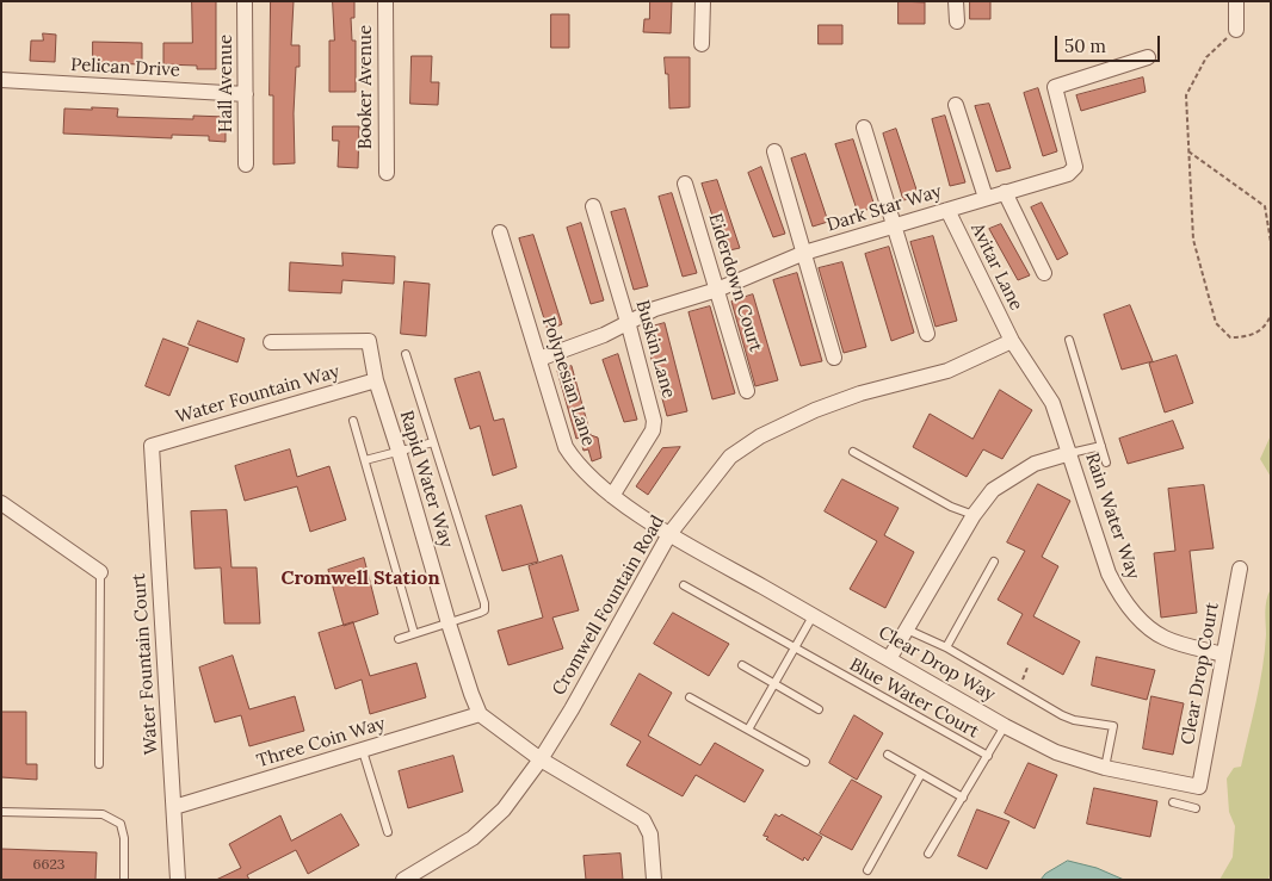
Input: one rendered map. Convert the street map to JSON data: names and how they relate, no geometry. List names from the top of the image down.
{
  "streets": {
    "street": [
      "Pelican Drive",
      "Hall Avenue",
      "Booker Avenue",
      "Dark Star Way",
      "Avitar Lane",
      "Eiderdown Court",
      "Buskin Lane",
      "Polynesian Lane",
      "Water Fountain Way",
      "Rapid Water Way",
      "Rain Water Way",
      "Cromwell Fountain Road",
      "Water Fountain Court",
      "Clear Drop Way",
      "Clear Drop Court",
      "Three Coin Way"
    ],
    "lane": ["Blue Water Court"]
  },
  "crossings": [
    ["Pelican Drive", "Hall Avenue"],
    ["Dark Star Way", "Avitar Lane"],
    ["Dark Star Way", "Eiderdown Court"],
    ["Dark Star Way", "Buskin Lane"],
    ["Dark Star Way", "Polynesian Lane"],
    ["Avitar Lane", "Rain Water Way"],
    ["Avitar Lane", "Cromwell Fountain Road"],
    ["Buskin Lane", "Polynesian Lane"],
    ["Polynesian Lane", "Cromwell Fountain Road"],
    ["Polynesian Lane", "Clear Drop Way"],
    ["Water Fountain Way", "Rapid Water Way"],
    ["Water Fountain Way", "Water Fountain Court"],
    ["Rapid Water Way", "Three Coin Way"],
    ["Rain Water Way", "Cromwell Fountain Road"],
    ["Rain Water Way", "Clear Drop Court"],
    ["Cromwell Fountain Road", "Clear Drop Way"],
    ["Water Fountain Court", "Three Coin Way"],
    ["Clear Drop Way", "Clear Drop Court"],
    ["Clear Drop Way", "Blue Water Court"]
  ],
  "districts": ["Cromwell Station"],
  "house_numbers": ["6623"],
  "scale_bar": "50 m"
}
